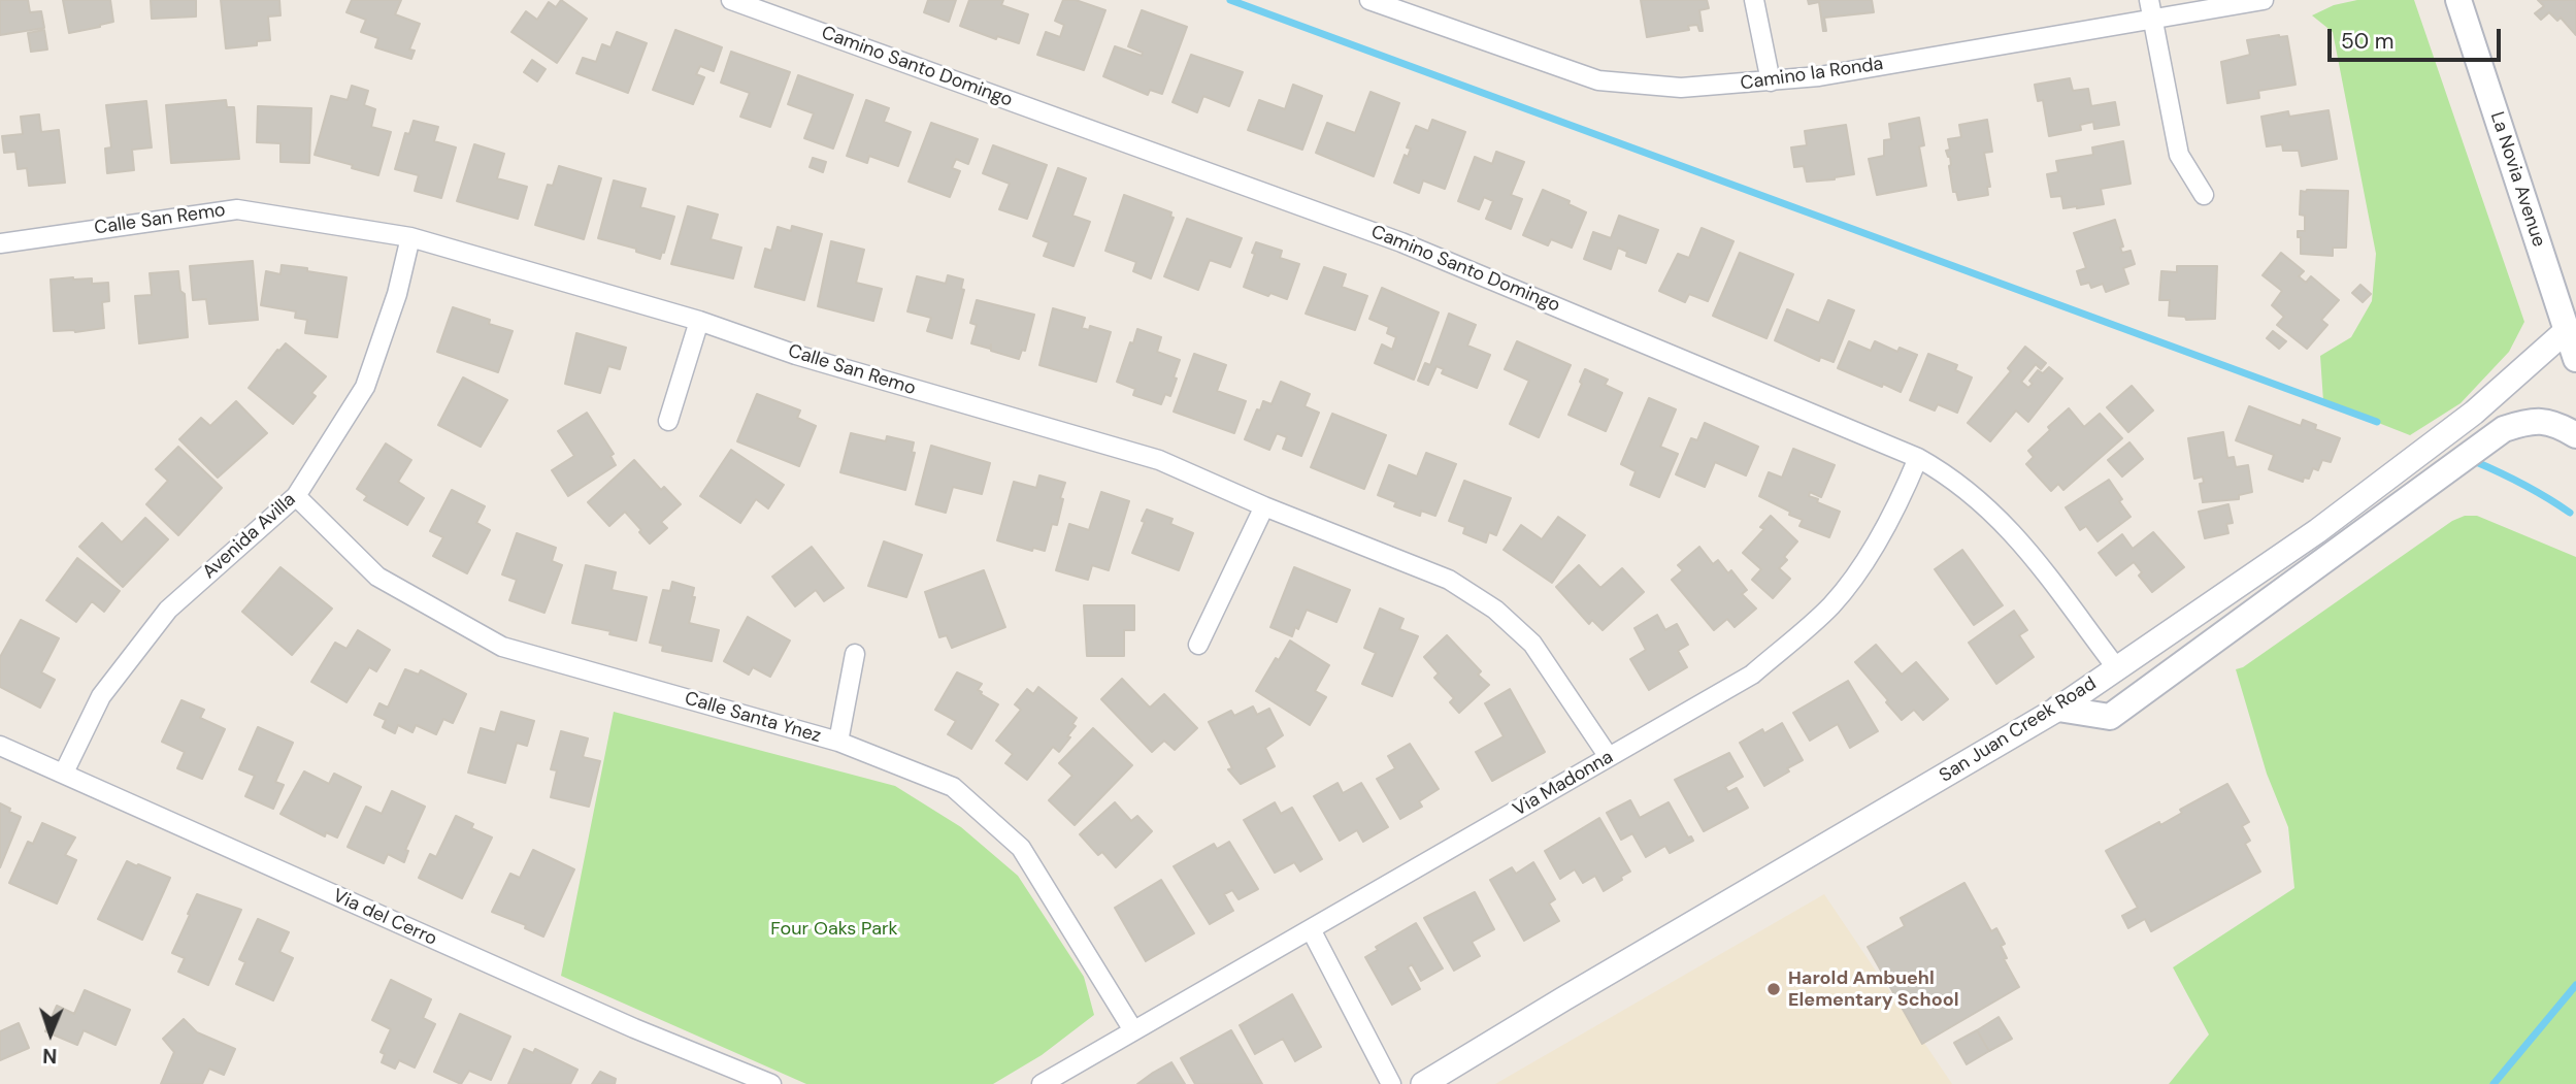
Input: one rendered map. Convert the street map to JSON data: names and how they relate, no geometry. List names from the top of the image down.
{
  "streets": {
    "main road": ["La Novia Avenue"],
    "street": [
      "Camino Santo Domingo",
      "Camino la Ronda",
      "Calle San Remo",
      "Avenida Avilla",
      "Calle Santa Ynez",
      "San Juan Creek Road",
      "Via Madonna",
      "Via del Cerro"
    ]
  },
  "crossings": [
    ["Camino Santo Domingo", "San Juan Creek Road"],
    ["Camino Santo Domingo", "Via Madonna"],
    ["La Novia Avenue", "San Juan Creek Road"],
    ["Calle San Remo", "Avenida Avilla"],
    ["Calle San Remo", "Via Madonna"],
    ["Avenida Avilla", "Calle Santa Ynez"],
    ["Avenida Avilla", "Via del Cerro"],
    ["Calle Santa Ynez", "Via Madonna"]
  ],
  "parks": ["Four Oaks Park"],
  "places": ["Harold Ambuehl Elementary School"],
  "scale_bar": "50 m",
  "north": "bottom"
}
